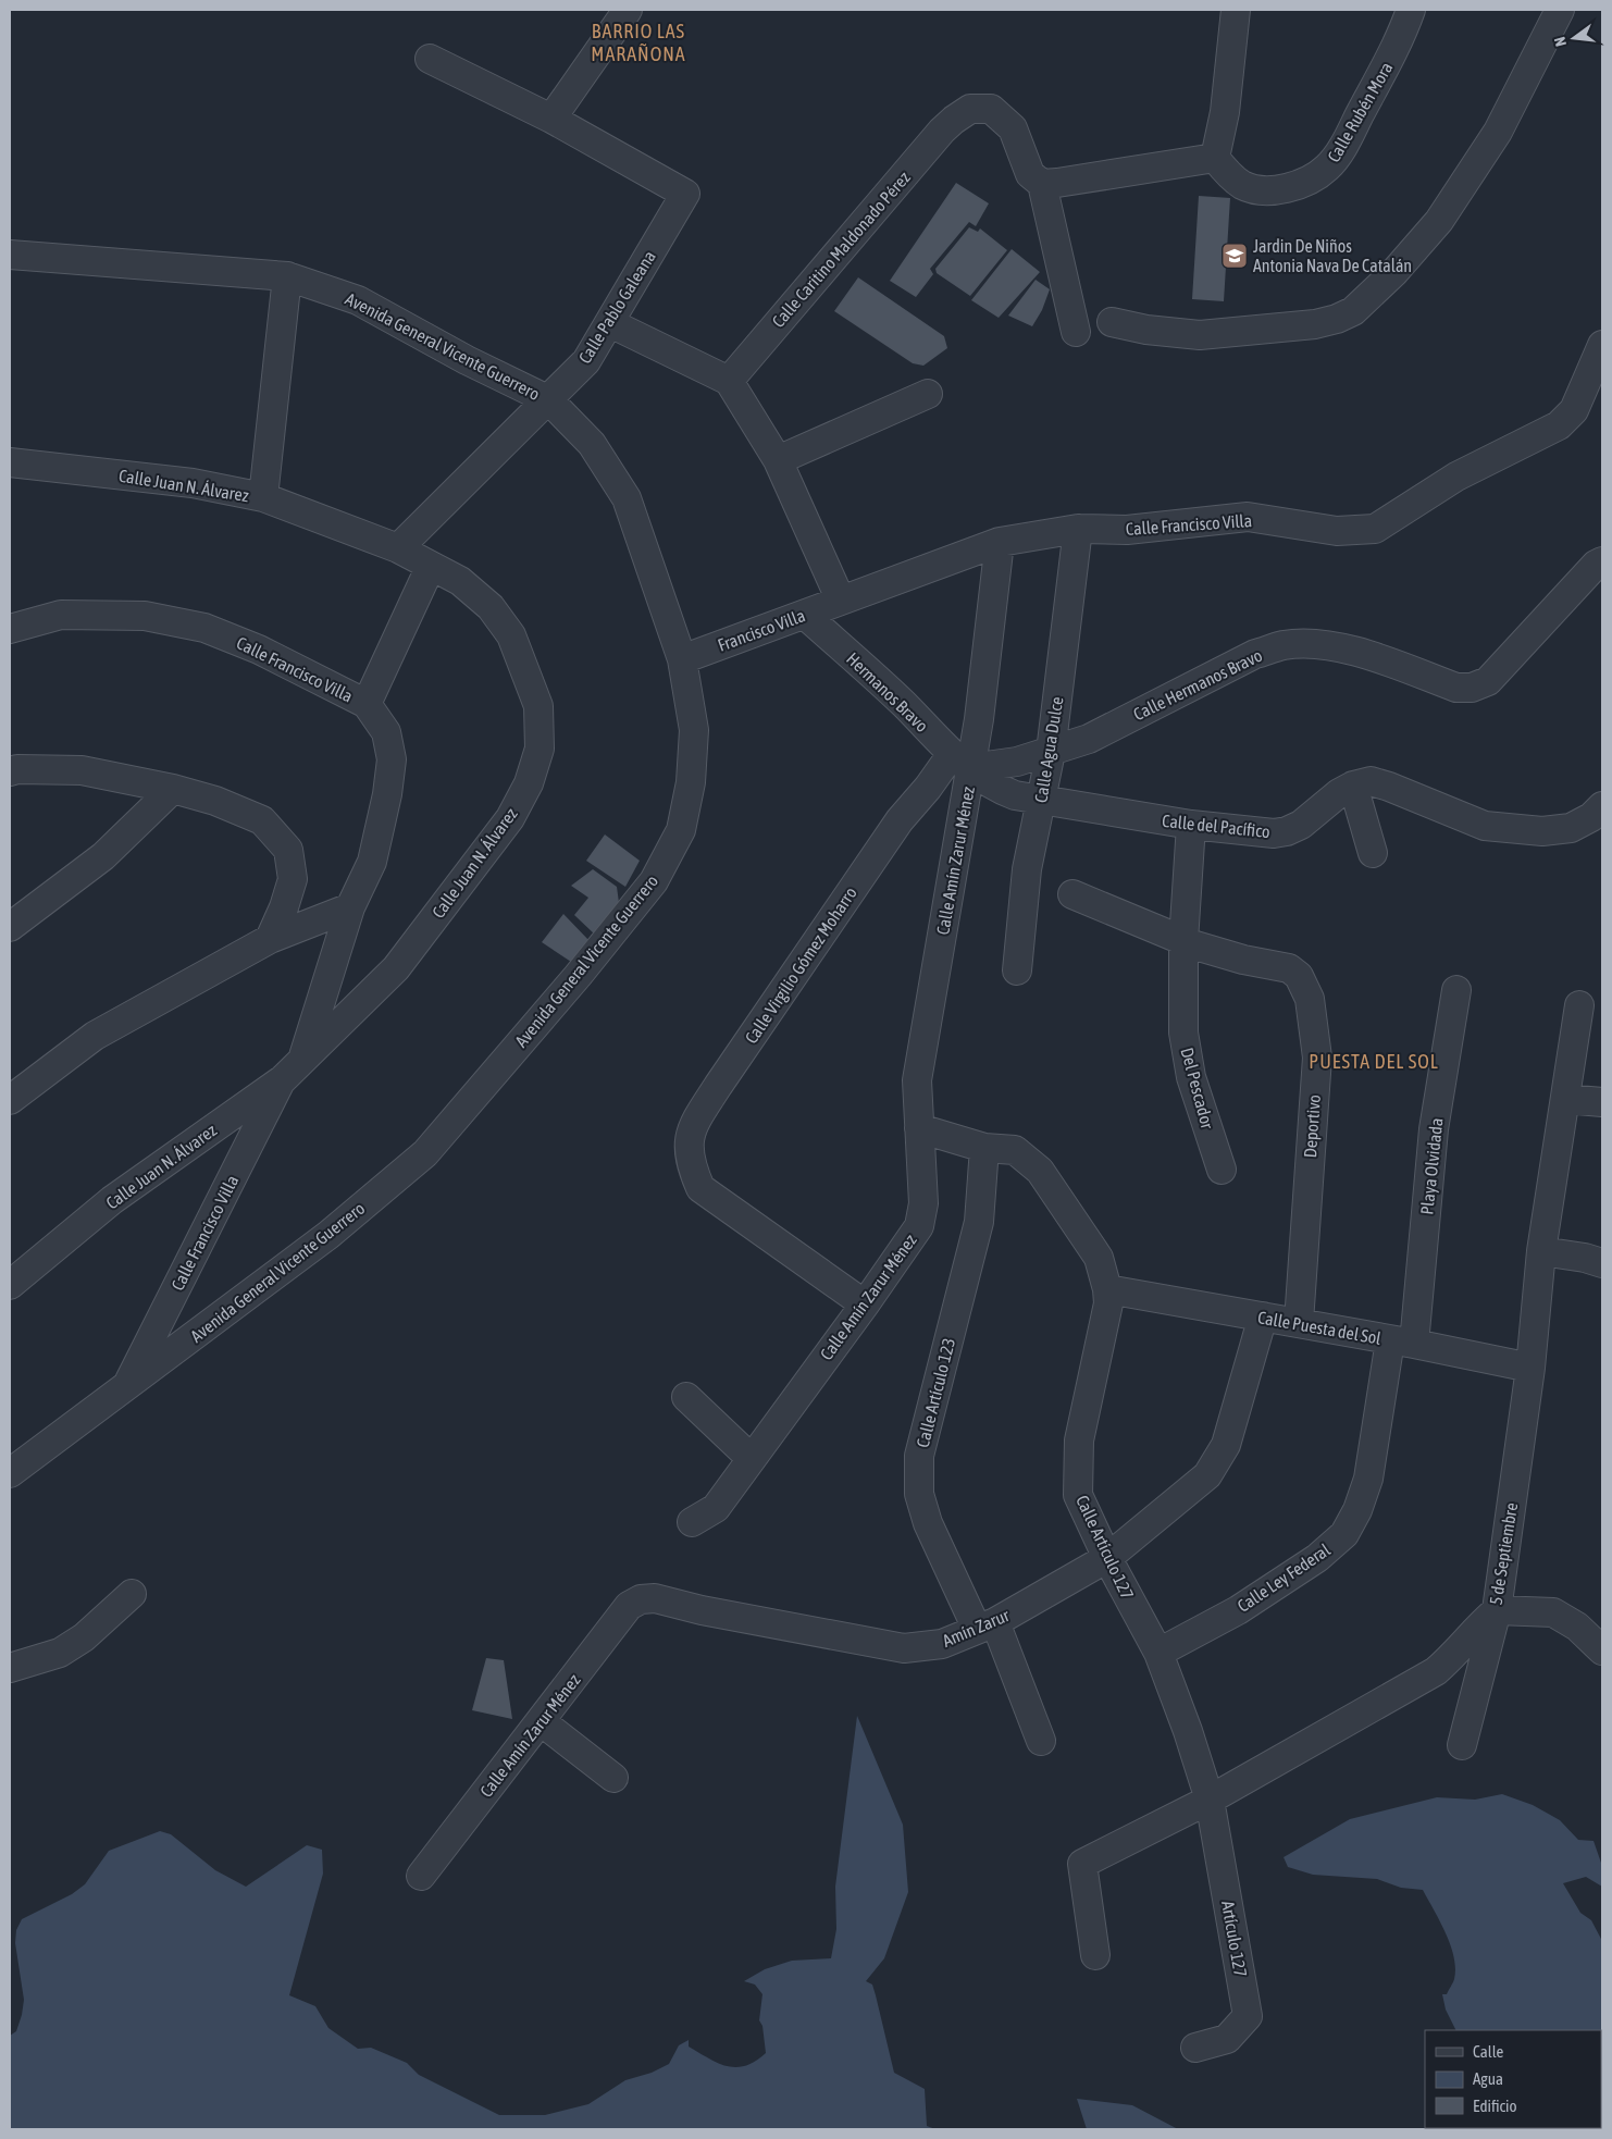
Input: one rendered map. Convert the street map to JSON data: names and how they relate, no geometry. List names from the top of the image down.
{
  "streets": {
    "street": [
      "Calle Rubén Mora",
      "Calle Caritino Maldonado Pérez",
      "Calle Pablo Galeana",
      "Avenida General Vicente Guerrero",
      "Calle Juan N. Álvarez",
      "Calle Francisco Villa",
      "Francisco Villa",
      "Calle Hermanos Bravo",
      "Hermanos Bravo",
      "Calle Agua Dulce",
      "Calle del Pacífico",
      "Calle Amín Zarur Ménez",
      "Calle Virgilio Gómez Moharro",
      "Del Pescador",
      "Deportivo",
      "Playa Olvidada",
      "Calle Puesta del Sol",
      "Calle Artículo 123",
      "Calle Artículo 127",
      "5 de Septiembre",
      "Calle Ley Federal",
      "Amín Zarur",
      "Artículo 127"
    ]
  },
  "crossings": [
    ["Calle Pablo Galeana", "Avenida General Vicente Guerrero"],
    ["Calle Pablo Galeana", "Calle Juan N. Álvarez"],
    ["Avenida General Vicente Guerrero", "Calle Francisco Villa"],
    ["Avenida General Vicente Guerrero", "Francisco Villa"],
    ["Calle Juan N. Álvarez", "Calle Francisco Villa"],
    ["Calle Francisco Villa", "Francisco Villa"],
    ["Calle Francisco Villa", "Calle Agua Dulce"],
    ["Calle Francisco Villa", "Calle Amín Zarur Ménez"],
    ["Francisco Villa", "Hermanos Bravo"],
    ["Calle Hermanos Bravo", "Hermanos Bravo"],
    ["Calle Hermanos Bravo", "Calle Agua Dulce"],
    ["Calle Hermanos Bravo", "Calle del Pacífico"],
    ["Calle Hermanos Bravo", "Calle Amín Zarur Ménez"],
    ["Calle Hermanos Bravo", "Calle Virgilio Gómez Moharro"],
    ["Hermanos Bravo", "Calle del Pacífico"],
    ["Hermanos Bravo", "Calle Amín Zarur Ménez"],
    ["Hermanos Bravo", "Calle Virgilio Gómez Moharro"],
    ["Calle Agua Dulce", "Calle del Pacífico"],
    ["Calle del Pacífico", "Calle Amín Zarur Ménez"],
    ["Calle del Pacífico", "Calle Virgilio Gómez Moharro"],
    ["Calle Amín Zarur Ménez", "Calle Virgilio Gómez Moharro"],
    ["Calle Amín Zarur Ménez", "Amín Zarur"],
    ["Del Pescador", "Deportivo"],
    ["Deportivo", "Calle Puesta del Sol"],
    ["Playa Olvidada", "Calle Puesta del Sol"],
    ["Playa Olvidada", "Calle Ley Federal"],
    ["Calle Puesta del Sol", "Calle Artículo 127"],
    ["Calle Puesta del Sol", "5 de Septiembre"],
    ["Calle Puesta del Sol", "Calle Ley Federal"],
    ["Calle Puesta del Sol", "Amín Zarur"],
    ["Calle Artículo 123", "Calle Artículo 127"],
    ["Calle Artículo 123", "Amín Zarur"],
    ["Calle Artículo 127", "5 de Septiembre"],
    ["Calle Artículo 127", "Calle Ley Federal"],
    ["Calle Artículo 127", "Amín Zarur"],
    ["Calle Artículo 127", "Artículo 127"],
    ["5 de Septiembre", "Artículo 127"]
  ],
  "districts": ["BARRIO LAS MARAÑONA", "PUESTA DEL SOL"],
  "places": {
    "school or university": ["Jardin De Niños Antonia Nava De Catalán"]
  },
  "legend": ["Calle", "Agua", "Edificio"],
  "north": "left"
}
